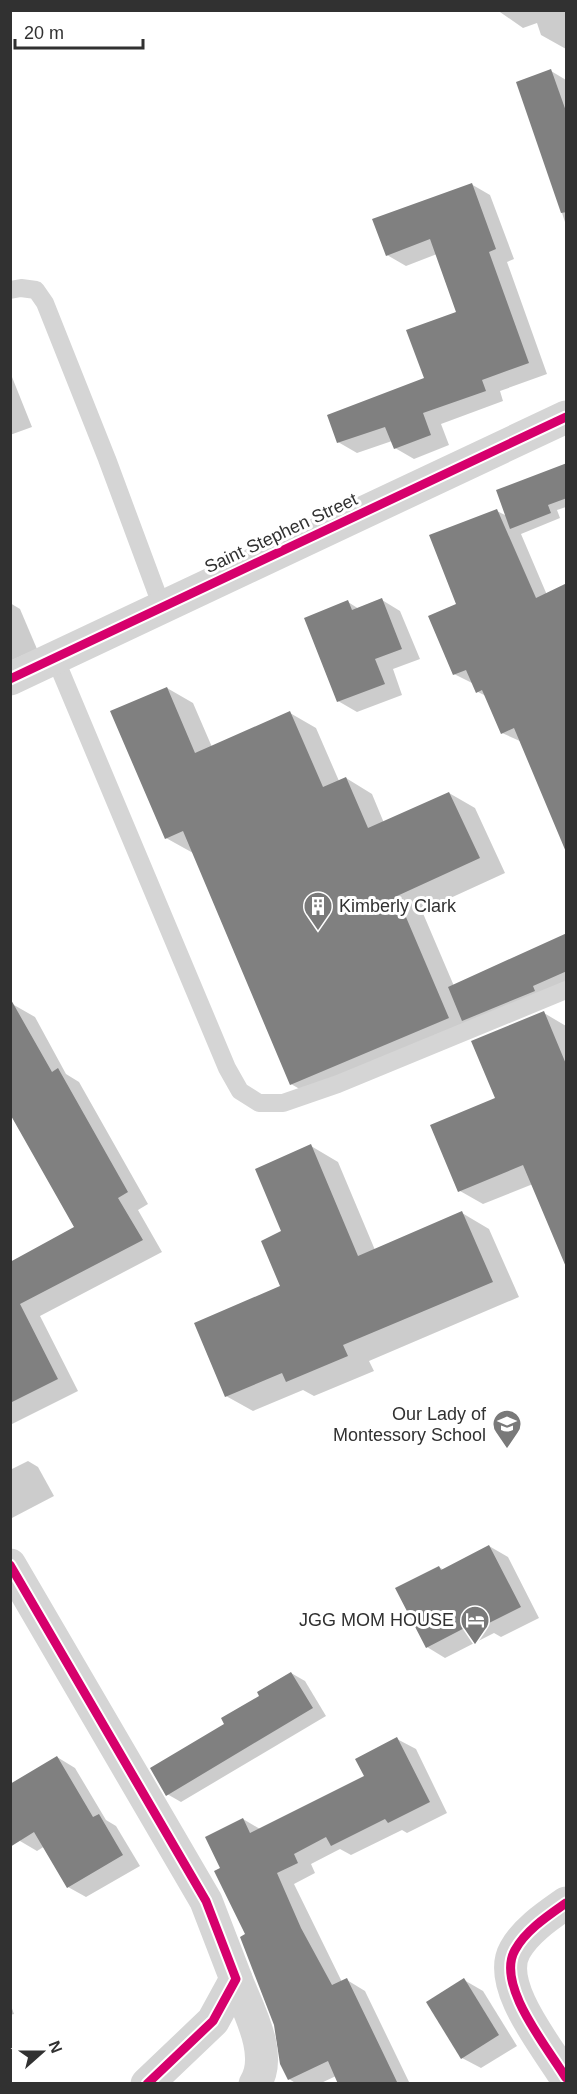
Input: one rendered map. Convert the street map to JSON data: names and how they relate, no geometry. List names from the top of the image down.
{
  "streets": {
    "street": ["Saint Stephen Street"]
  },
  "places": {
    "building": ["Kimberly Clark"],
    "school or university": ["Our Lady of Montessory School"],
    "hotel": ["JGG MOM HOUSE"]
  },
  "scale_bar": "20 m",
  "north": "right"
}
